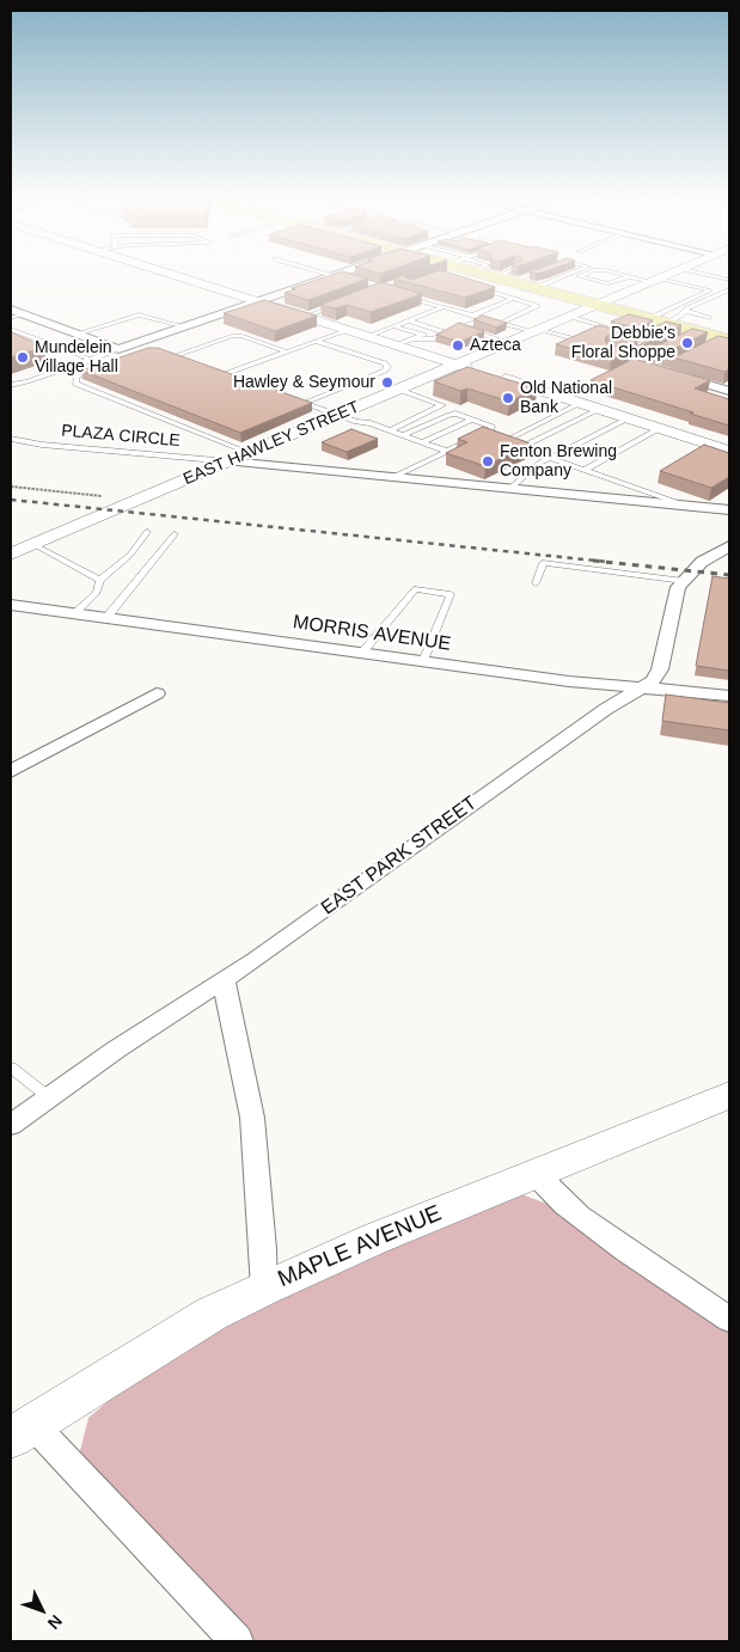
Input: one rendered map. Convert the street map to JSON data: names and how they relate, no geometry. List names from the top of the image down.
{
  "streets": {
    "main road": ["MAPLE AVENUE"],
    "street": ["EAST HAWLEY STREET", "MORRIS AVENUE", "EAST PARK STREET"],
    "lane": ["PLAZA CIRCLE"]
  },
  "crossings": [
    ["PLAZA CIRCLE", "EAST HAWLEY STREET"],
    ["MORRIS AVENUE", "EAST PARK STREET"]
  ],
  "places": [
    "Debbie's Floral Shoppe",
    "Azteca",
    "Mundelein Village Hall",
    "Hawley & Seymour",
    "Old National Bank",
    "Fenton Brewing Company"
  ],
  "north": "bottom right"
}
